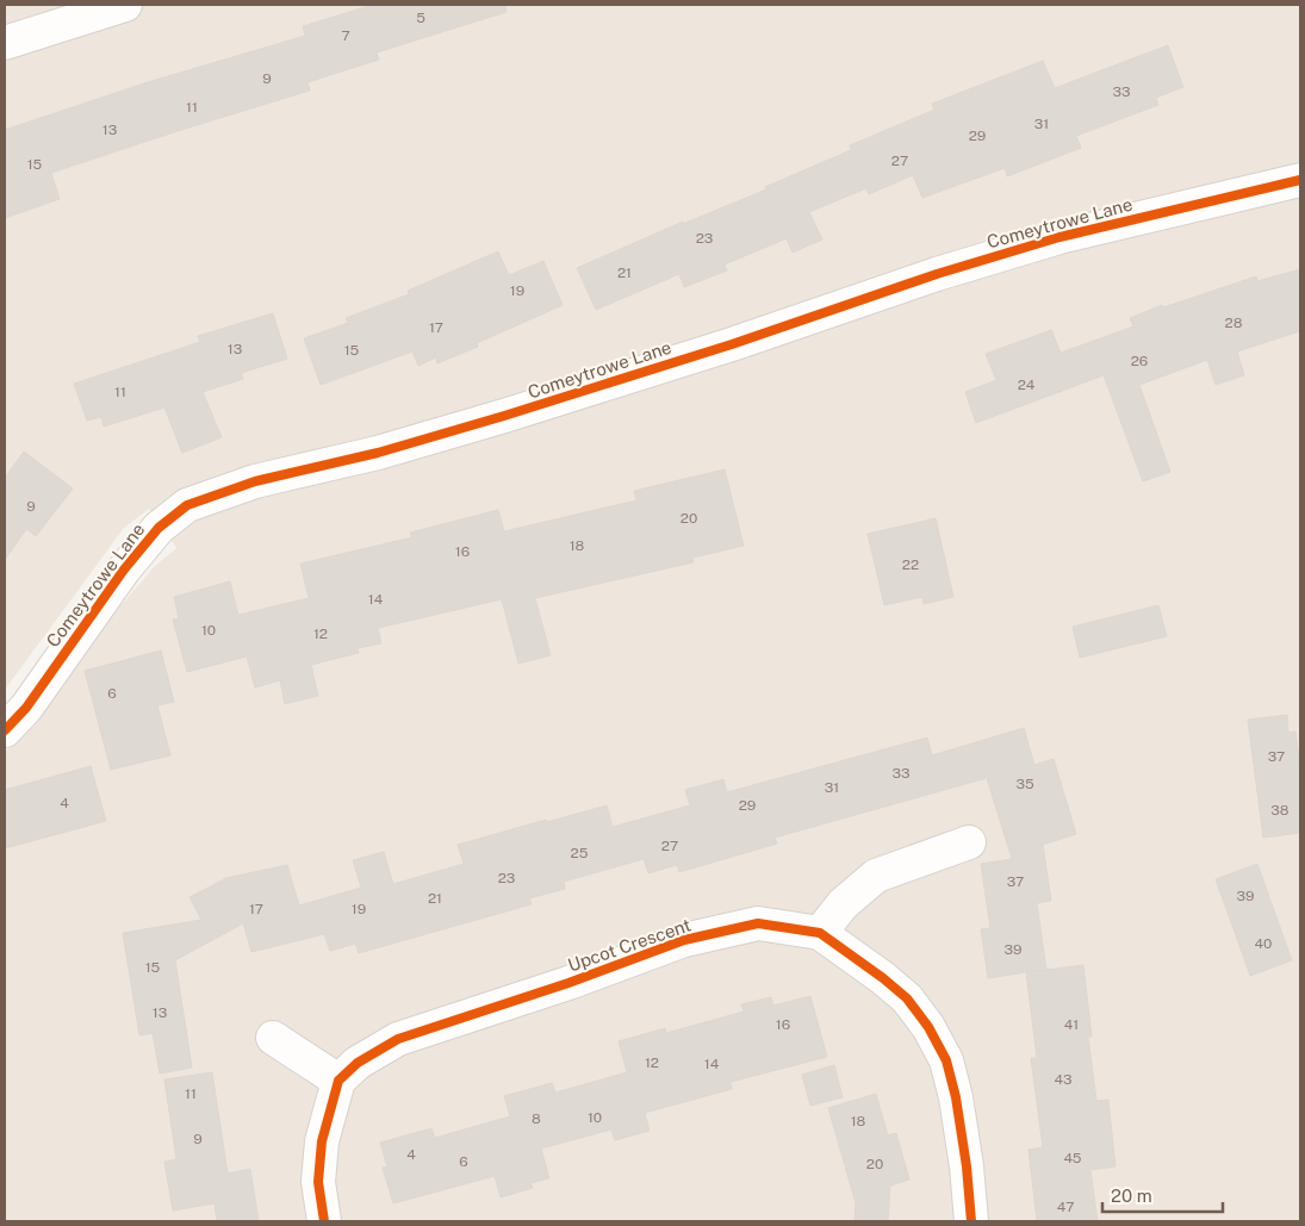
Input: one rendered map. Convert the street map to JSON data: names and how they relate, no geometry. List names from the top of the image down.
{
  "streets": {
    "street": ["Comeytrowe Lane", "Upcot Crescent"]
  },
  "house_numbers": [
    "5",
    "7",
    "9",
    "33",
    "11",
    "31",
    "13",
    "29",
    "27",
    "15",
    "23",
    "21",
    "19",
    "28",
    "17",
    "13",
    "15",
    "26",
    "24",
    "11",
    "9",
    "20",
    "18",
    "16",
    "22",
    "14",
    "10",
    "12",
    "6",
    "37",
    "33",
    "35",
    "31",
    "4",
    "29",
    "38",
    "27",
    "25",
    "23",
    "37",
    "39",
    "21",
    "17",
    "19",
    "40",
    "39",
    "15",
    "13",
    "16",
    "41",
    "12",
    "14",
    "43",
    "11",
    "10",
    "8",
    "18",
    "9",
    "4",
    "45",
    "6",
    "20",
    "47"
  ],
  "scale_bar": "20 m"
}
